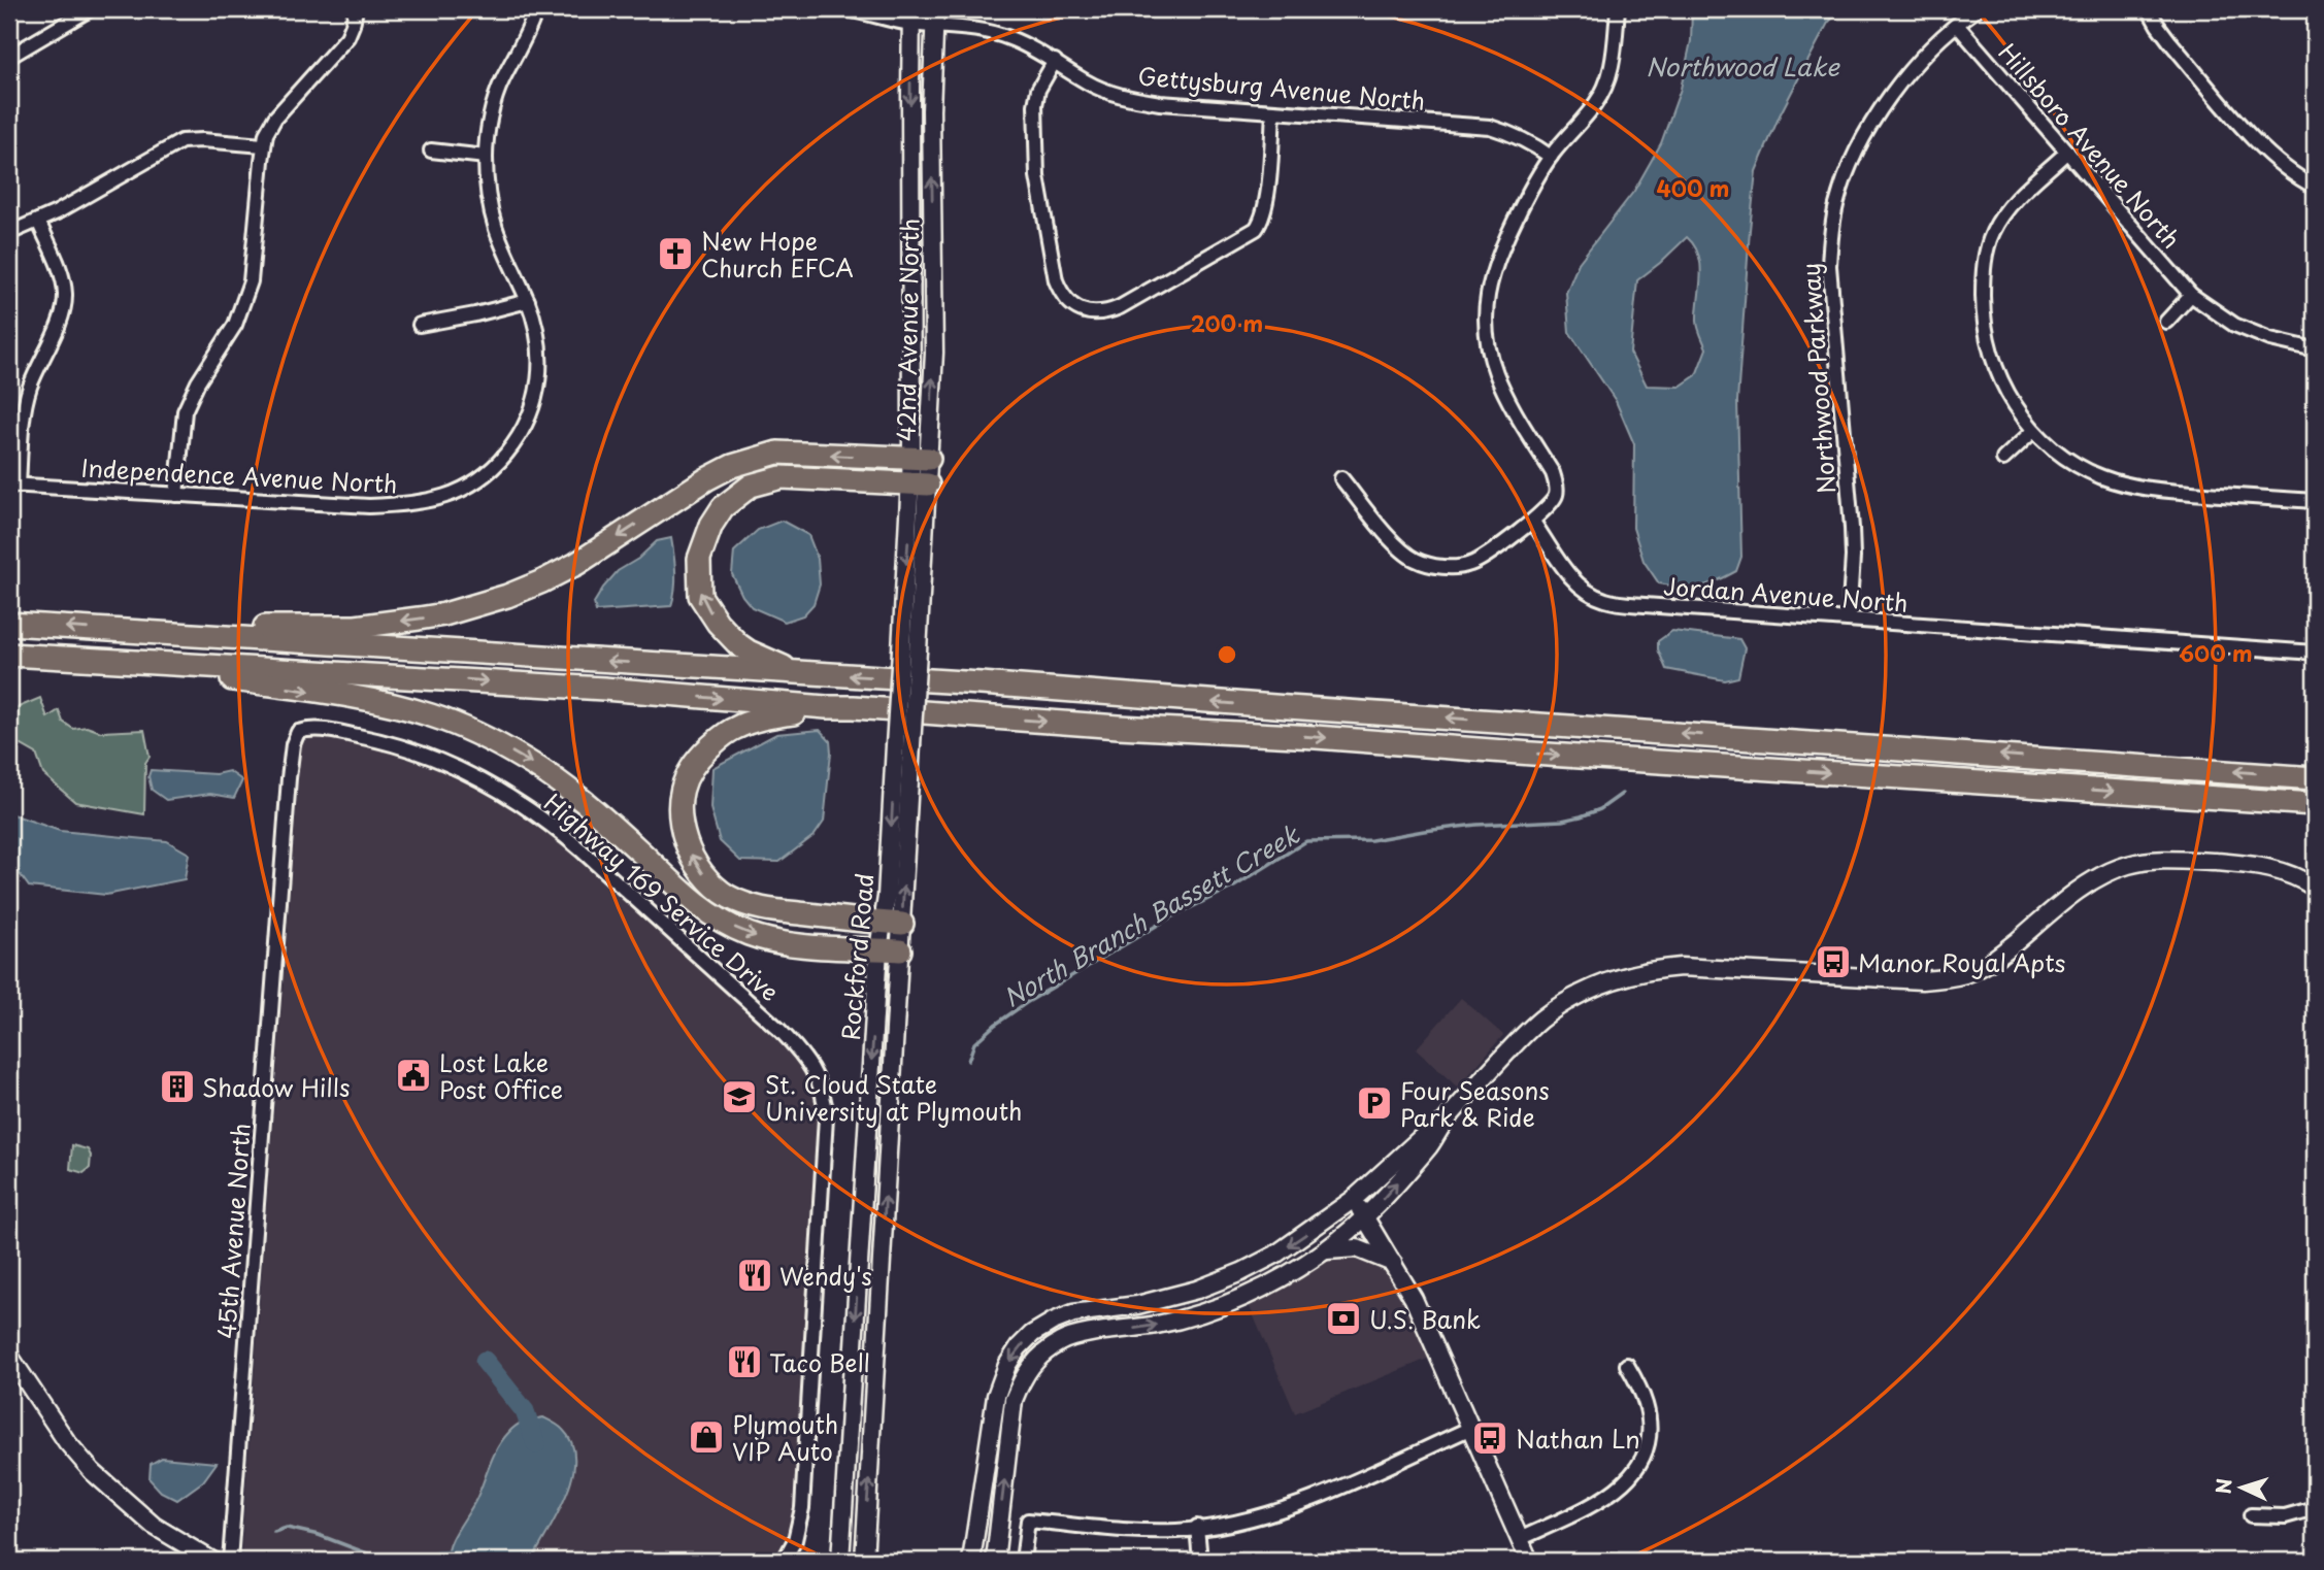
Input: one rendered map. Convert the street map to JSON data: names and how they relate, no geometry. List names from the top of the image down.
{
  "streets": {
    "street": [
      "Gettysburg Avenue North",
      "Hillsboro Avenue North",
      "42nd Avenue North",
      "Northwood Parkway",
      "Independence Avenue North",
      "Jordan Avenue North",
      "Highway 169 Service Drive",
      "Rockford Road",
      "45th Avenue North"
    ]
  },
  "crossings": [
    ["Gettysburg Avenue North", "42nd Avenue North"],
    ["Hillsboro Avenue North", "Northwood Parkway"],
    ["42nd Avenue North", "Rockford Road"],
    ["Northwood Parkway", "Jordan Avenue North"],
    ["Highway 169 Service Drive", "45th Avenue North"]
  ],
  "water": ["Northwood Lake", "North Branch Bassett Creek"],
  "places": {
    "church": ["New Hope Church EFCA"],
    "bus stop": ["Manor Royal Apts", "Nathan Ln"],
    "public building": ["Lost Lake Post Office"],
    "building": ["Shadow Hills"],
    "school or university": ["St. Cloud State University at Plymouth"],
    "parking": ["Four Seasons Park & Ride"],
    "restaurant": ["Wendy's", "Taco Bell"],
    "bank": ["U.S. Bank"],
    "shop": ["Plymouth VIP Auto"]
  },
  "north": "left",
  "rings": ["400 m", "200 m", "600 m"]
}
